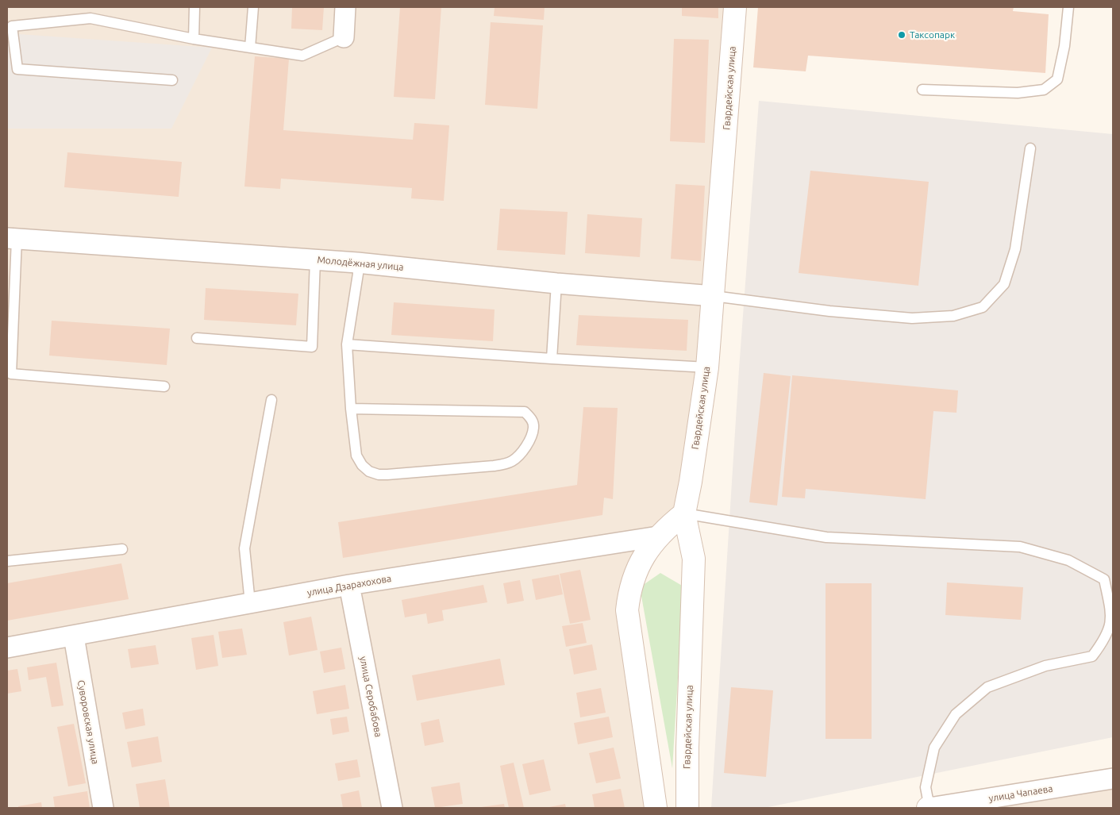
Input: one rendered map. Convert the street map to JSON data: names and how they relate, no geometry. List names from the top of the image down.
{
  "streets": {
    "street": [
      "Гвардейская улица",
      "Молодёжная улица",
      "улица Дзарахохова",
      "улица Серобабова",
      "Суворовская улица",
      "улица Чапаева"
    ]
  },
  "crossings": [
    ["Гвардейская улица", "Молодёжная улица"],
    ["улица Дзарахохова", "улица Серобабова"],
    ["улица Дзарахохова", "Суворовская улица"]
  ],
  "places": ["Таксопарк"]
}
